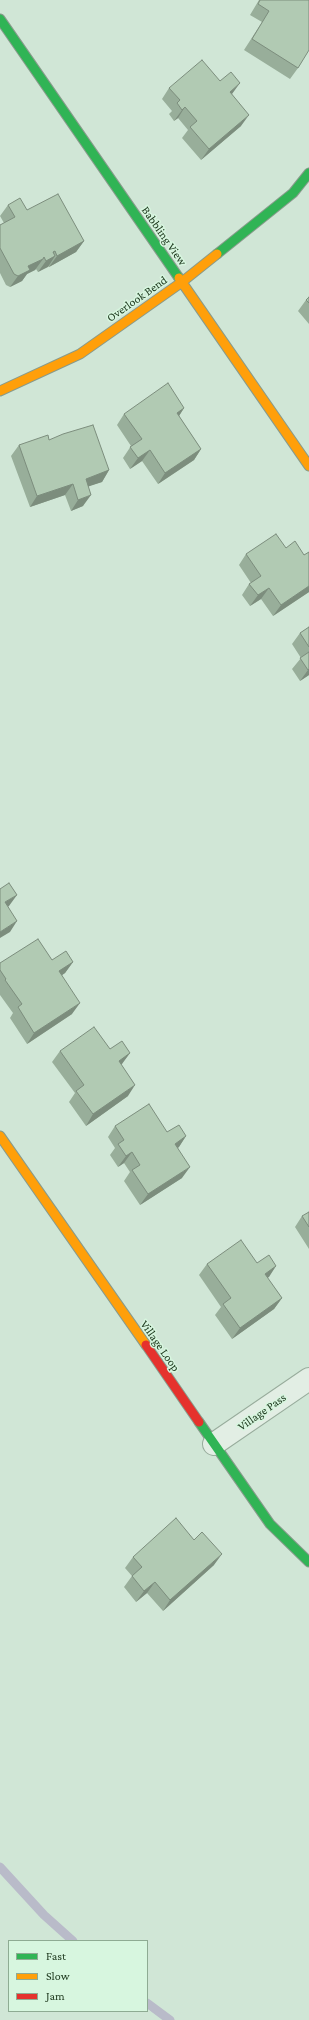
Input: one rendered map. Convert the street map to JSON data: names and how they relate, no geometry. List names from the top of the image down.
{
  "streets": {
    "street": [
      "Babbling View",
      "Overlook Bend",
      "Village Loop",
      "Village Pass"
    ]
  },
  "crossings": [
    ["Babbling View", "Overlook Bend"],
    ["Village Loop", "Village Pass"]
  ],
  "legend": ["Fast", "Slow", "Jam"]
}
